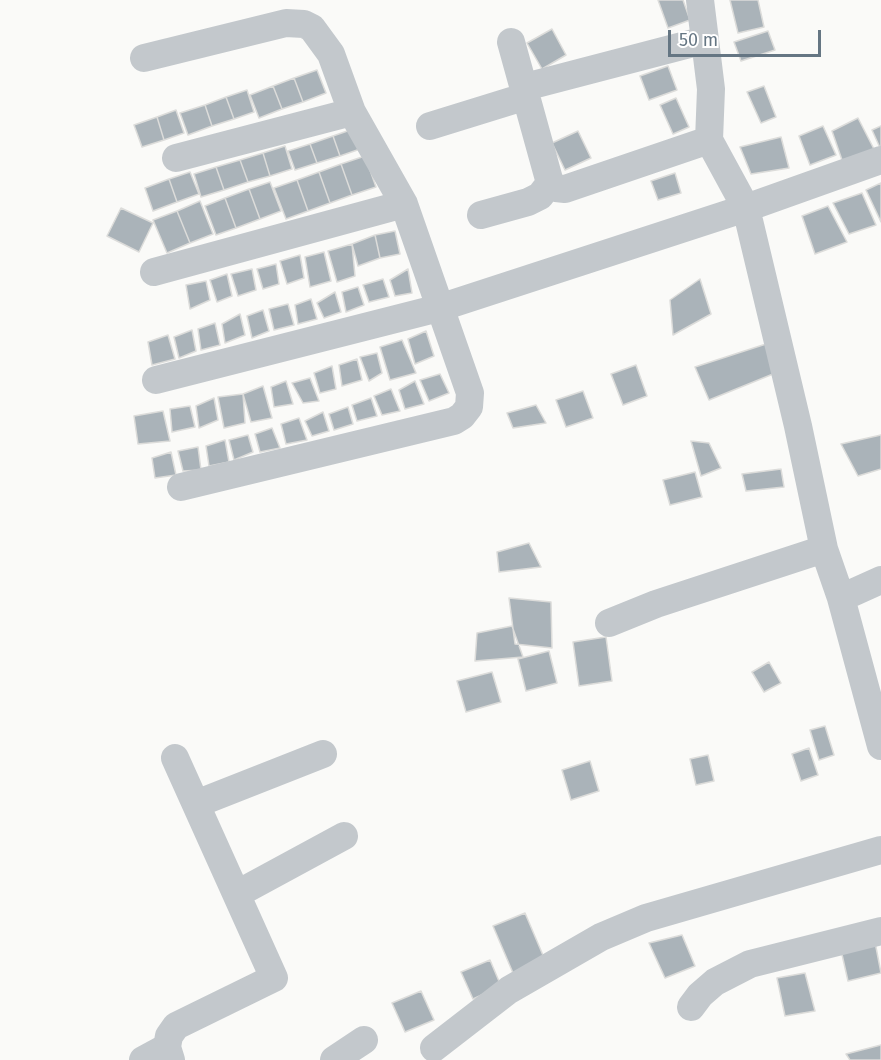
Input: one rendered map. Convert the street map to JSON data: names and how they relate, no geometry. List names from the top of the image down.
{
  "scale_bar": "50 m"
}
